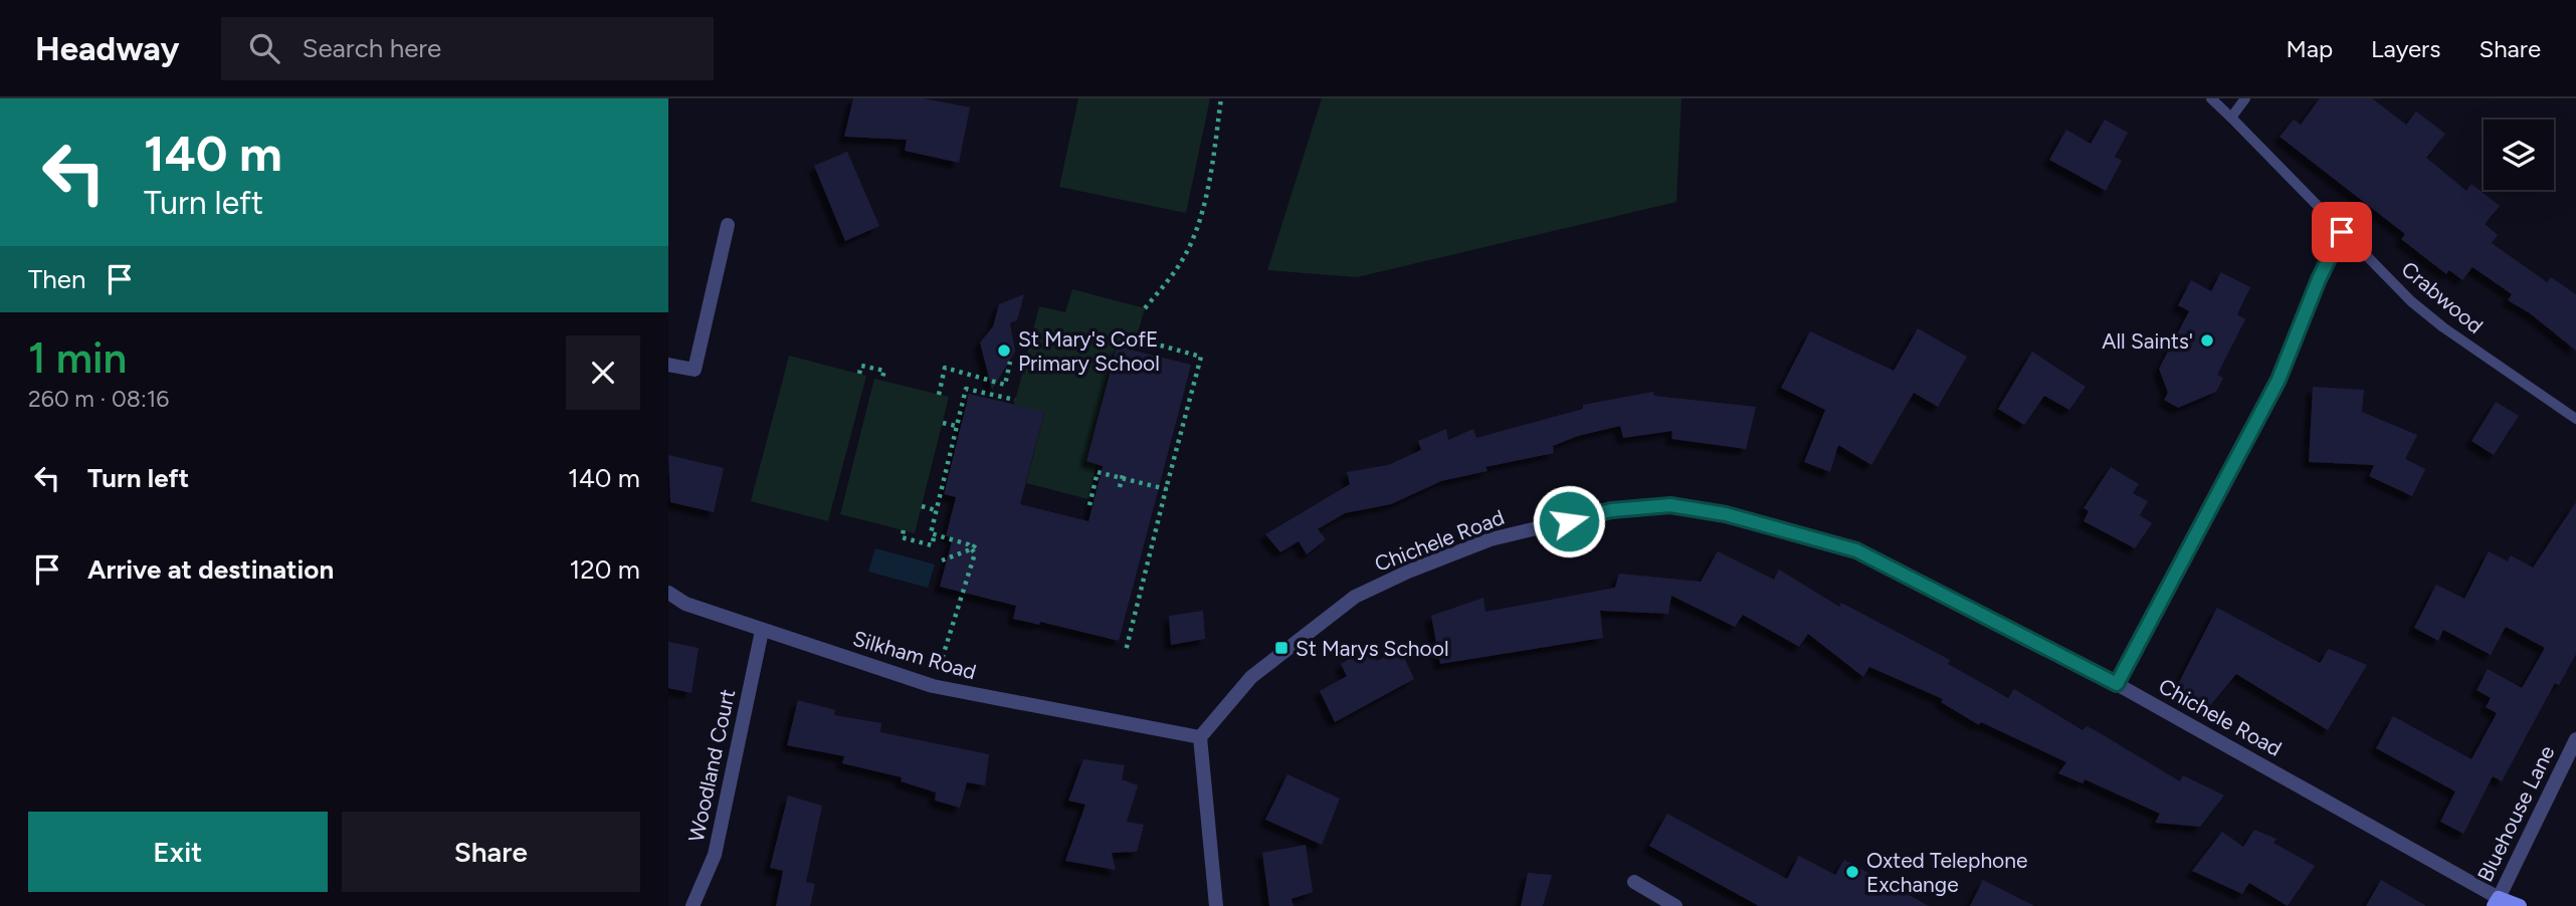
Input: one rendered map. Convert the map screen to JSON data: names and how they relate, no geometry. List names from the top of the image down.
{
  "streets": {
    "street": [
      "Chichele Road",
      "Silkham Road",
      "Woodland Court",
      "Bluehouse Lane"
    ],
    "lane": ["Crabwood"]
  },
  "crossings": [
    ["Chichele Road", "Silkham Road"],
    ["Chichele Road", "Bluehouse Lane"],
    ["Silkham Road", "Woodland Court"]
  ],
  "places": {
    "other": ["All Saints'", "St Mary's CofE Primary School", "Oxted Telephone Exchange"],
    "transit": ["St Marys School"]
  },
  "page": {
    "header": "Headway",
    "search": "Search here",
    "nav": ["Map", "Layers", "Share"],
    "turn": ["140 m", "Turn left"],
    "then": "Then",
    "heading": ["1 min", "260 m · 08:16"],
    "list": [
      {
        "name": "Turn left",
        "value": "140 m"
      },
      {
        "name": "Arrive at destination",
        "value": "120 m"
      }
    ],
    "buttons": ["Exit", "Share"]
  }
}
